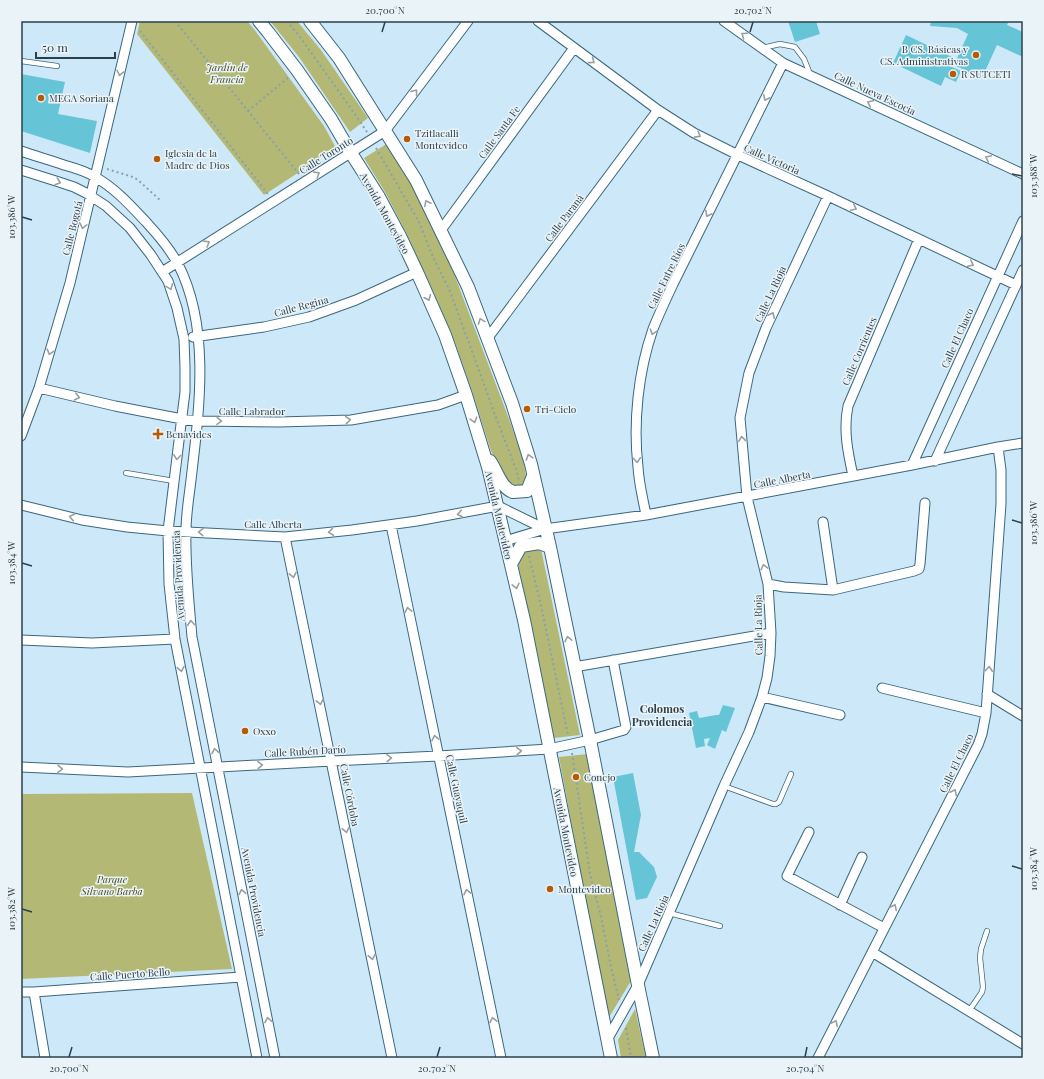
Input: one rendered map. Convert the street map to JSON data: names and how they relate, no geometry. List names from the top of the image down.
{
  "streets": {
    "street": [
      "Calle Nueva Escocia",
      "Calle Santa Fe",
      "Calle Toronto",
      "Calle Victoria",
      "Avenida Montevideo",
      "Calle Paraná",
      "Calle Bogotá",
      "Calle Entre Ríos",
      "Calle La Rioja",
      "Calle Regina",
      "Calle El Chaco",
      "Calle Corrientes",
      "Calle Labrador",
      "Calle Alberta",
      "Avenida Providencia",
      "Calle Rubén Darío",
      "Calle Guayaquil",
      "Calle Córdoba",
      "Calle Puerto Bello"
    ]
  },
  "crossings": [
    ["Calle Nueva Escocia", "Calle Entre Ríos"],
    ["Calle Santa Fe", "Calle Victoria"],
    ["Calle Toronto", "Avenida Montevideo"],
    ["Calle Toronto", "Avenida Providencia"],
    ["Calle Victoria", "Calle Paraná"],
    ["Calle Victoria", "Calle Entre Ríos"],
    ["Calle Victoria", "Calle La Rioja"],
    ["Calle Victoria", "Calle El Chaco"],
    ["Calle Victoria", "Calle Corrientes"],
    ["Avenida Montevideo", "Calle La Rioja"],
    ["Avenida Montevideo", "Calle Regina"],
    ["Avenida Montevideo", "Calle Labrador"],
    ["Avenida Montevideo", "Calle Alberta"],
    ["Avenida Montevideo", "Calle Rubén Darío"],
    ["Calle Bogotá", "Calle Labrador"],
    ["Calle Bogotá", "Avenida Providencia"],
    ["Calle Entre Ríos", "Calle Alberta"],
    ["Calle La Rioja", "Calle Alberta"],
    ["Calle Regina", "Avenida Providencia"],
    ["Calle El Chaco", "Calle Alberta"],
    ["Calle Corrientes", "Calle Alberta"],
    ["Calle Labrador", "Avenida Providencia"],
    ["Calle Alberta", "Avenida Providencia"],
    ["Calle Alberta", "Calle Guayaquil"],
    ["Calle Alberta", "Calle Córdoba"],
    ["Avenida Providencia", "Calle Rubén Darío"],
    ["Avenida Providencia", "Calle Puerto Bello"],
    ["Calle Rubén Darío", "Calle Guayaquil"],
    ["Calle Rubén Darío", "Calle Córdoba"]
  ],
  "one_way": [
    "Calle Nueva Escocia",
    "Calle Toronto",
    "Calle Victoria",
    "Calle Bogotá",
    "Calle Entre Ríos",
    "Calle La Rioja",
    "Calle El Chaco",
    "Calle Labrador",
    "Calle Alberta",
    "Calle Rubén Darío",
    "Calle Guayaquil",
    "Calle Córdoba"
  ],
  "districts": ["Colomos Providencia"],
  "parks": ["Jardín de Francia", "Parque Silvano Barba"],
  "places": {
    "other": [
      "B CS. Básicas y CS. Administrativas",
      "R SUTCETI",
      "MEGA Soriana",
      "Tzitlacalli Montevideo",
      "Iglesia de la Madre de Dios",
      "Tri-Ciclo",
      "Oxxo",
      "Conejo",
      "Montevideo"
    ],
    "health": ["Benavides"]
  },
  "scale_bar": "50 m",
  "coordinates": [
    "20.700°N",
    "20.702°N",
    "103.388°W",
    "103.386°W",
    "103.384°W",
    "103.382°W",
    "20.704°N"
  ]
}
